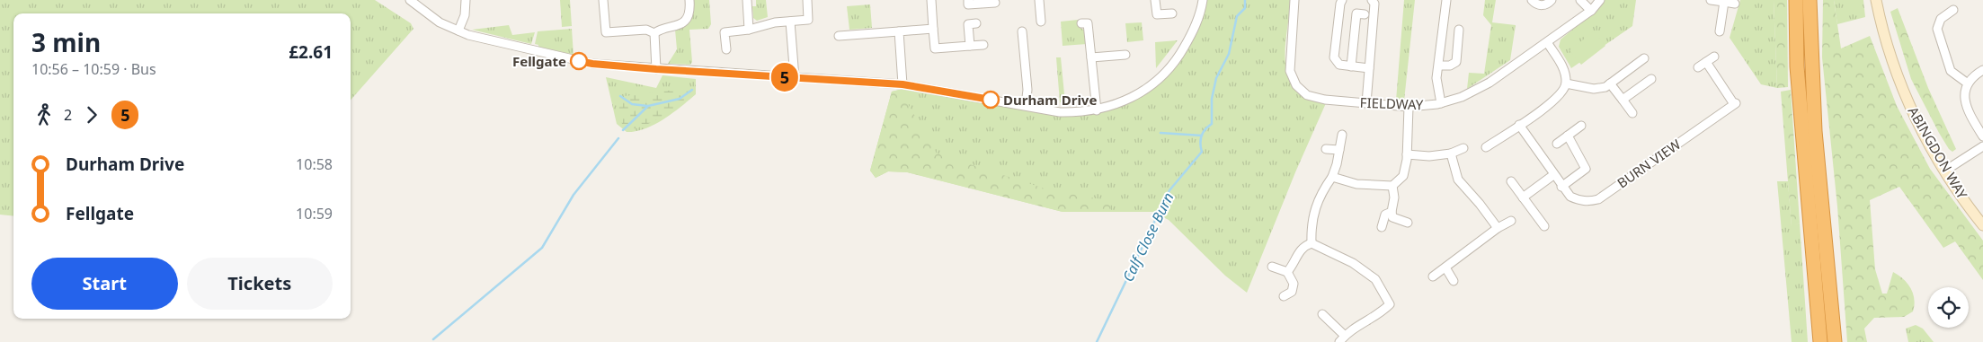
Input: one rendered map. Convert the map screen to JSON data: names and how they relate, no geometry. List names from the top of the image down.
{
  "streets": {
    "street": ["FIELDWAY", "ABINGDON WAY", "BURN VIEW"]
  },
  "water": ["Calf Close Burn"],
  "places": ["Fellgate", "Durham Drive"],
  "lines": ["bus line 5"],
  "page": {
    "on_map": "5",
    "heading": ["3 min", "10:56 – 10:59 · Bus", "£2.61"],
    "legs": ["2", "5"],
    "list": [
      {
        "name": "Durham Drive",
        "value": "10:58"
      },
      {
        "name": "Fellgate",
        "value": "10:59"
      }
    ],
    "buttons": ["Start", "Tickets"]
  }
}
